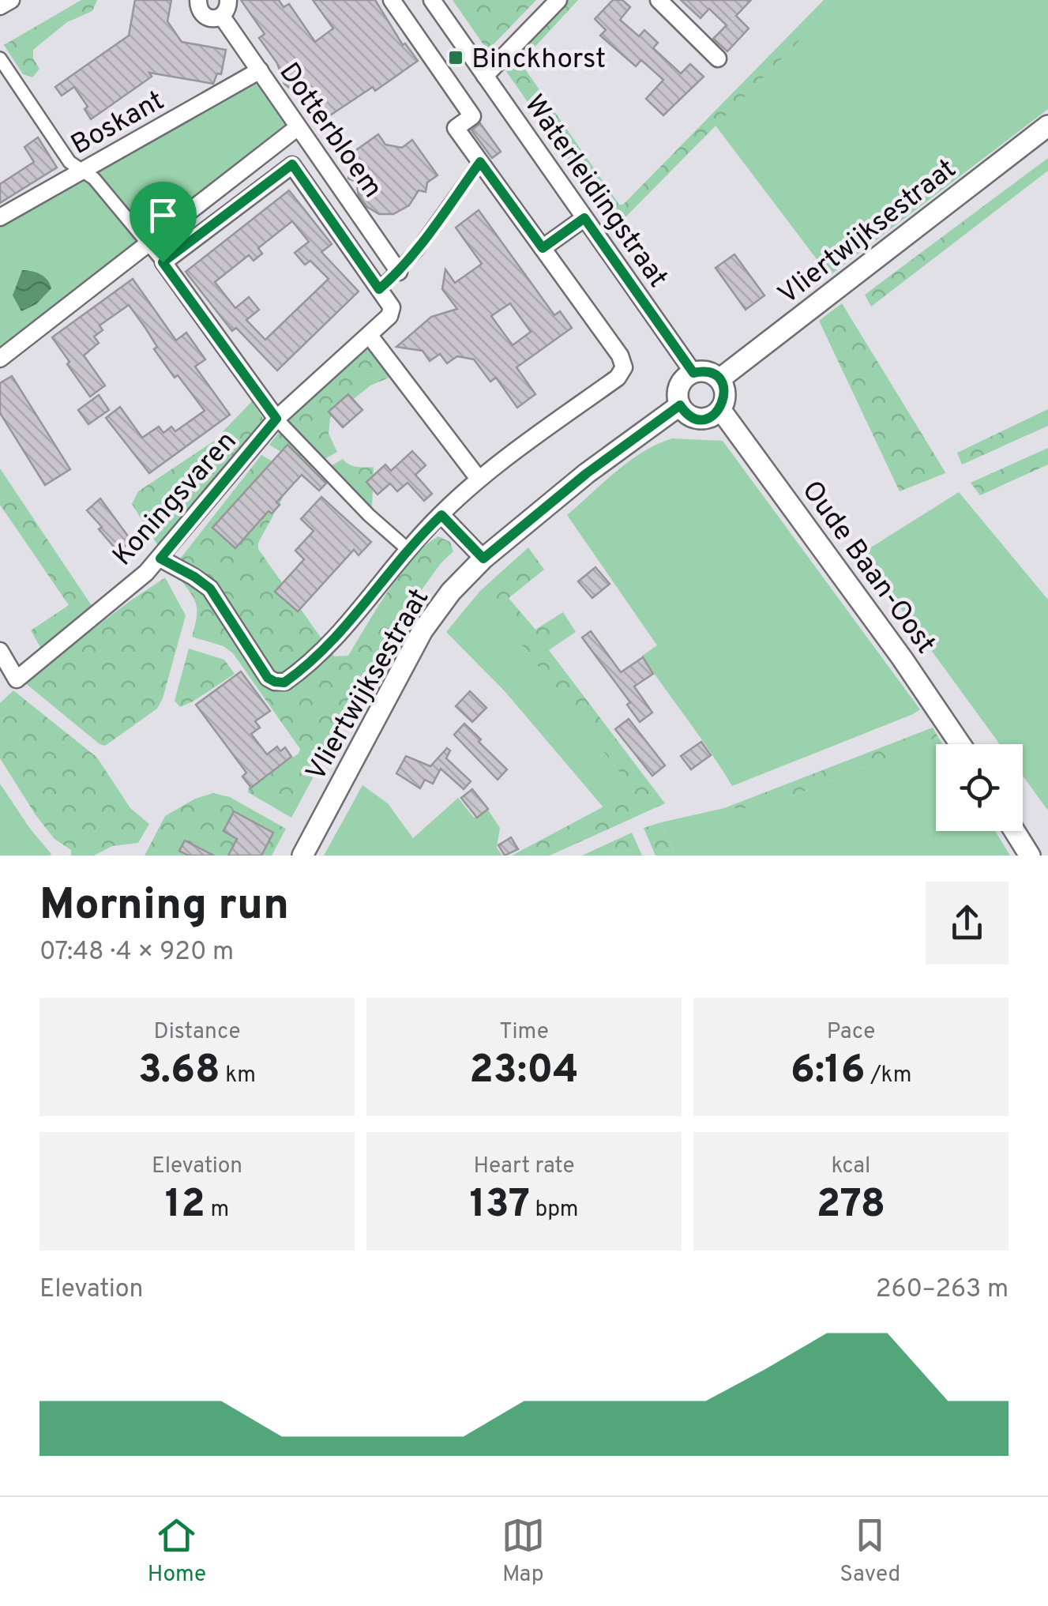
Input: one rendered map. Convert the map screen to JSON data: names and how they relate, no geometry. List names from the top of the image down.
{
  "streets": {
    "street": [
      "Boskant",
      "Dotterbloem",
      "Waterleidingstraat",
      "Vliertwijksestraat",
      "Koningsvaren",
      "Oude Baan-Oost"
    ]
  },
  "crossings": [
    ["Boskant", "Dotterbloem"],
    ["Waterleidingstraat", "Vliertwijksestraat"],
    ["Waterleidingstraat", "Oude Baan-Oost"],
    ["Vliertwijksestraat", "Oude Baan-Oost"]
  ],
  "places": {
    "transit": ["Binckhorst"]
  },
  "page": {
    "heading": ["Morning run", "07:48 · 4 × 920 m"],
    "stats": [
      ["Distance", "3.68 km"],
      ["Time", "23:04"],
      ["Pace", "6:16 /km"],
      ["Elevation", "12 m"],
      ["Heart rate", "137 bpm"],
      ["kcal", "278"]
    ],
    "chart": ["Elevation", "260–263 m"],
    "tabs": ["Home", "Map", "Saved"]
  }
}
